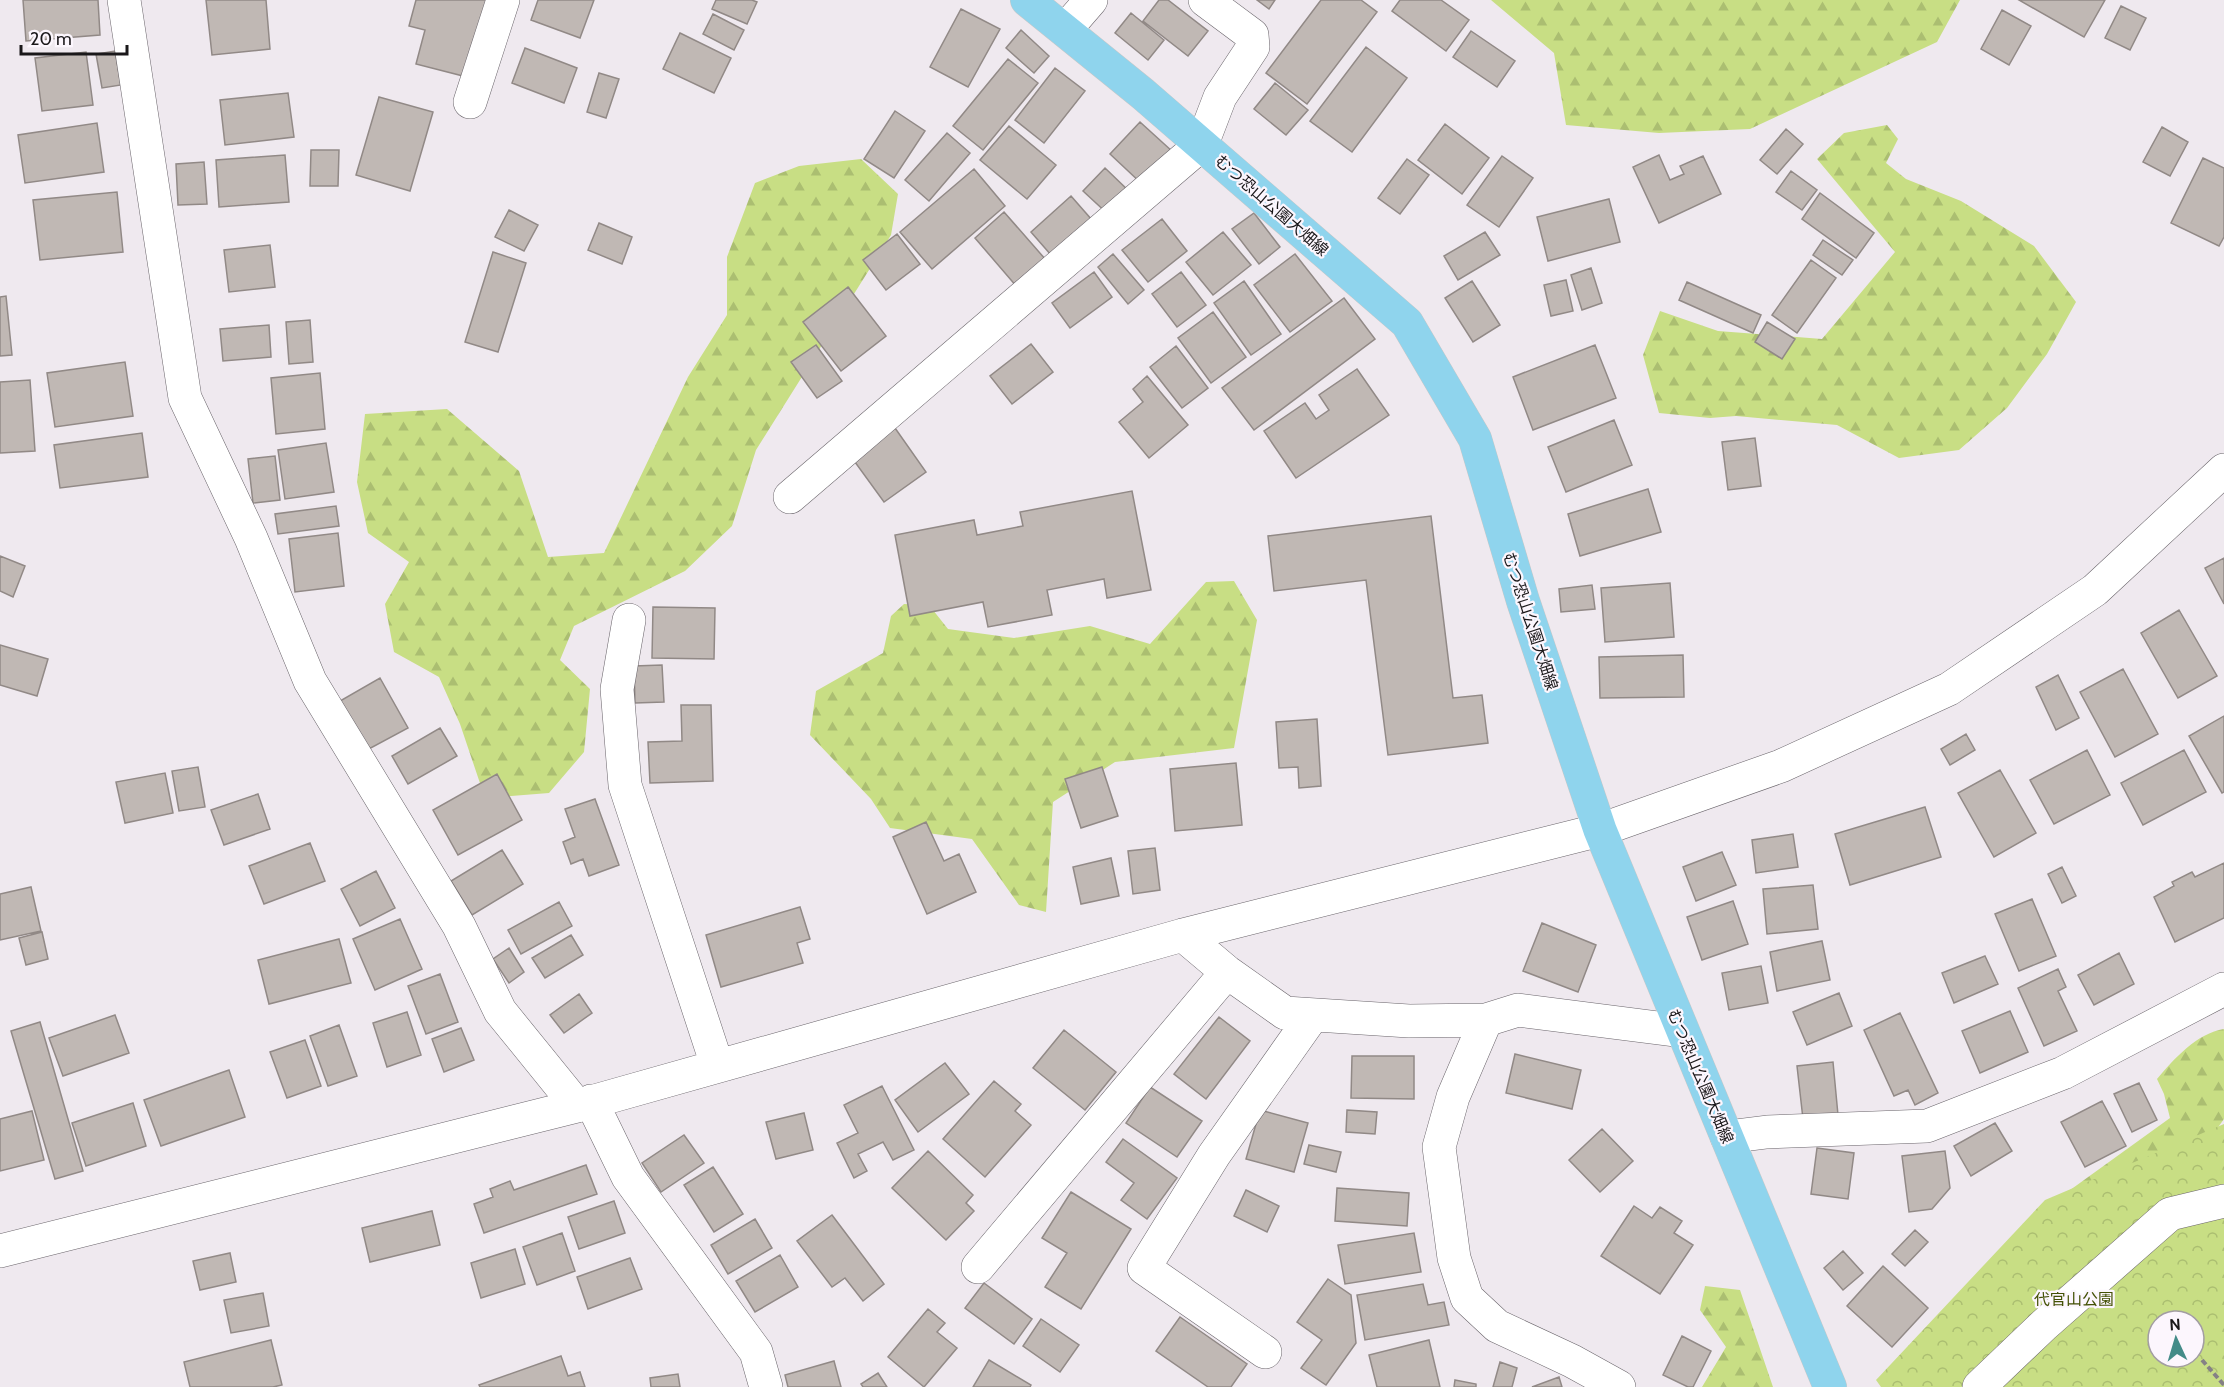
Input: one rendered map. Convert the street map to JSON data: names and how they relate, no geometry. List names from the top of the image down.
{
  "streets": {
    "main road": ["むつ恐山公園大畑線"]
  },
  "parks": ["代官山公園"],
  "scale_bar": "20 m",
  "north": "top"
}
